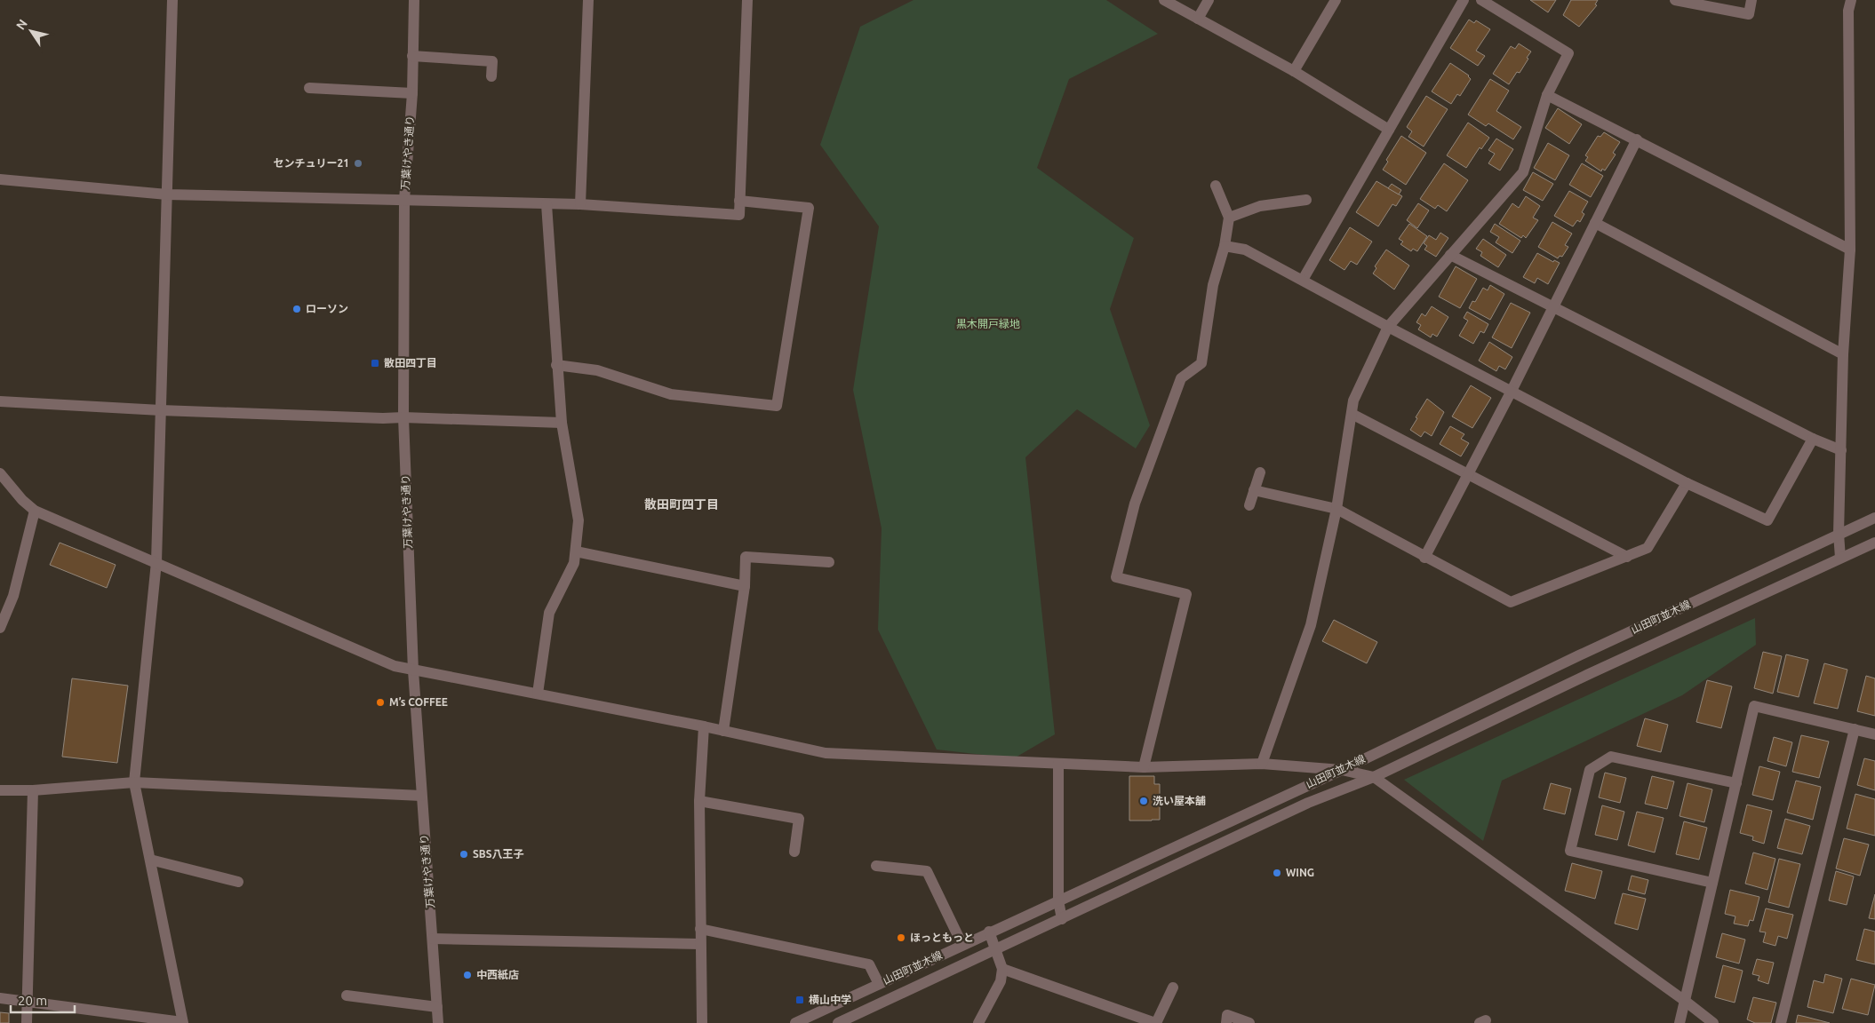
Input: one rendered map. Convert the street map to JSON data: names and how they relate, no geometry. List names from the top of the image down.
{
  "streets": {
    "street": ["万葉けやき通り", "山田町並木線"]
  },
  "districts": ["散田町四丁目"],
  "parks": ["黒木開戸緑地"],
  "places": {
    "other": [
      "センチュリー21",
      "ローソン",
      "M’s COFFEE",
      "洗い屋本舗",
      "SBS八王子",
      "WING",
      "ほっともっと",
      "中西紙店"
    ],
    "transit": ["散田四丁目", "横山中学"]
  },
  "scale_bar": "20 m",
  "north": "top left"
}
